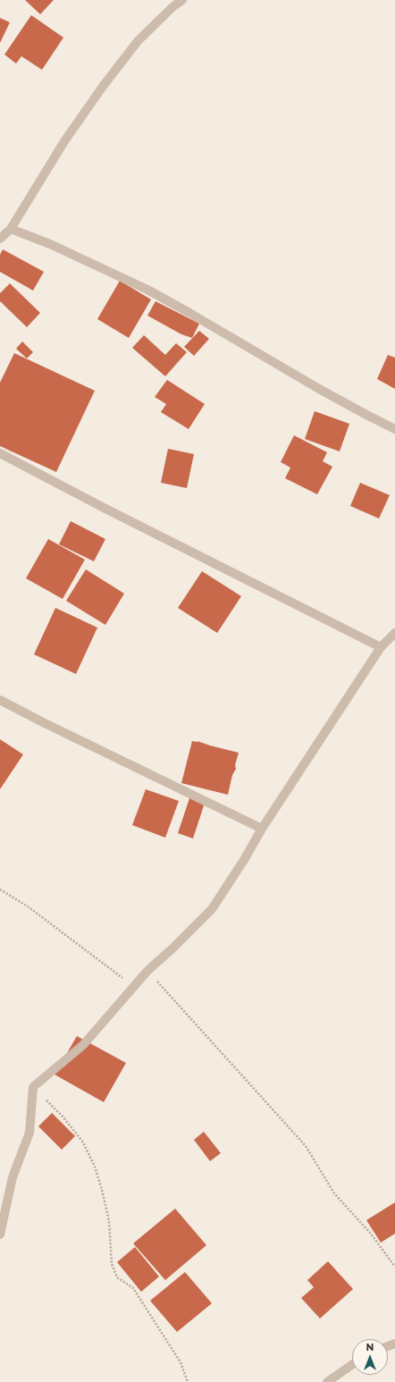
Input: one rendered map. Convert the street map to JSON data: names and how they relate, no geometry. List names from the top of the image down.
{
  "north": "top"
}
